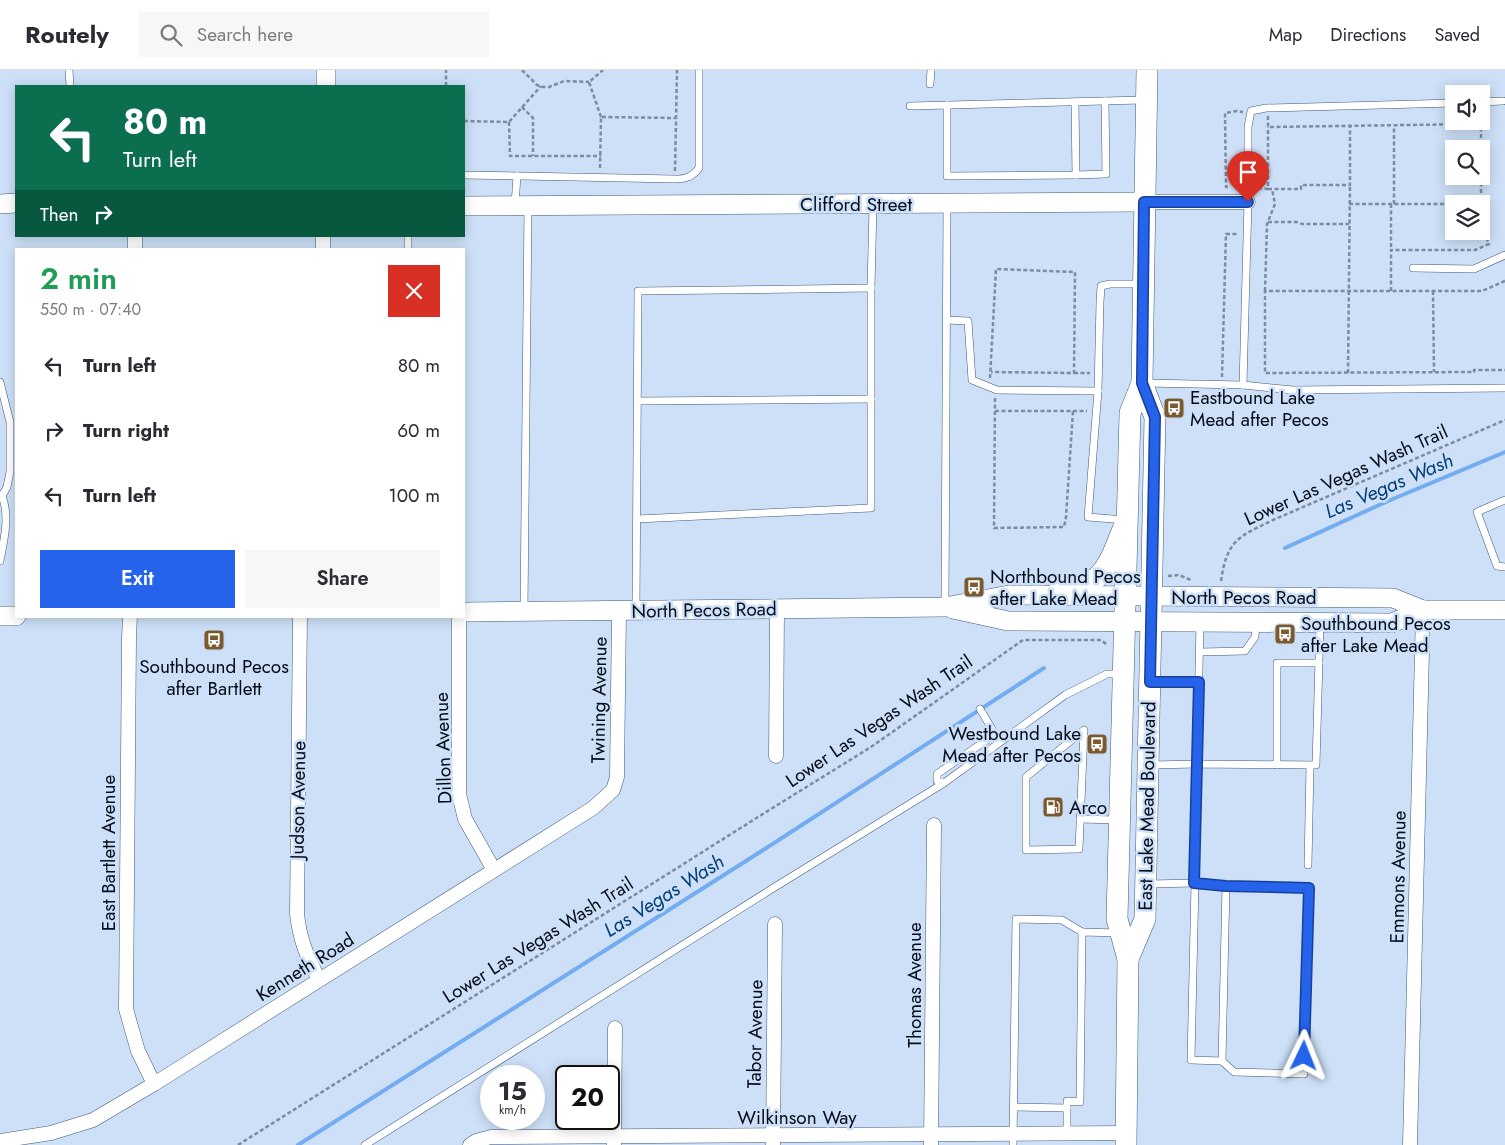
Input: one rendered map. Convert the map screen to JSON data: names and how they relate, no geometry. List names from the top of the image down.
{
  "streets": {
    "main road": ["Clifford Street", "North Pecos Road", "East Lake Mead Boulevard"],
    "street": [
      "Twining Avenue",
      "Dillon Avenue",
      "Judson Avenue",
      "East Bartlett Avenue",
      "Emmons Avenue",
      "Kenneth Road",
      "Thomas Avenue",
      "Tabor Avenue",
      "Wilkinson Way"
    ],
    "path": ["Lower Las Vegas Wash Trail"]
  },
  "crossings": [
    ["Clifford Street", "East Lake Mead Boulevard"],
    ["Lower Las Vegas Wash Trail", "North Pecos Road"],
    ["Lower Las Vegas Wash Trail", "East Lake Mead Boulevard"],
    ["North Pecos Road", "Twining Avenue"],
    ["North Pecos Road", "East Lake Mead Boulevard"],
    ["North Pecos Road", "Emmons Avenue"],
    ["Twining Avenue", "Kenneth Road"],
    ["Dillon Avenue", "Kenneth Road"],
    ["Judson Avenue", "Kenneth Road"],
    ["East Lake Mead Boulevard", "Wilkinson Way"],
    ["East Bartlett Avenue", "Kenneth Road"],
    ["Thomas Avenue", "Wilkinson Way"],
    ["Tabor Avenue", "Wilkinson Way"]
  ],
  "water": ["Las Vegas Wash"],
  "places": {
    "bus stop": [
      "Eastbound Lake Mead after Pecos",
      "Northbound Pecos after Lake Mead",
      "Southbound Pecos after Lake Mead",
      "Southbound Pecos after Bartlett",
      "Westbound Lake Mead after Pecos"
    ],
    "fuel station": ["Arco"]
  },
  "page": {
    "header": "Routely",
    "search": "Search here",
    "nav": ["Map", "Directions", "Saved"],
    "turn": ["80 m", "Turn left"],
    "then": "Then",
    "heading": ["2 min", "550 m · 07:40"],
    "list": [
      {
        "name": "Turn left",
        "value": "80 m"
      },
      {
        "name": "Turn right",
        "value": "60 m"
      },
      {
        "name": "Turn left",
        "value": "100 m"
      }
    ],
    "buttons": ["Exit", "Share"],
    "speed": "15 km/h",
    "limit": "20"
  }
}
